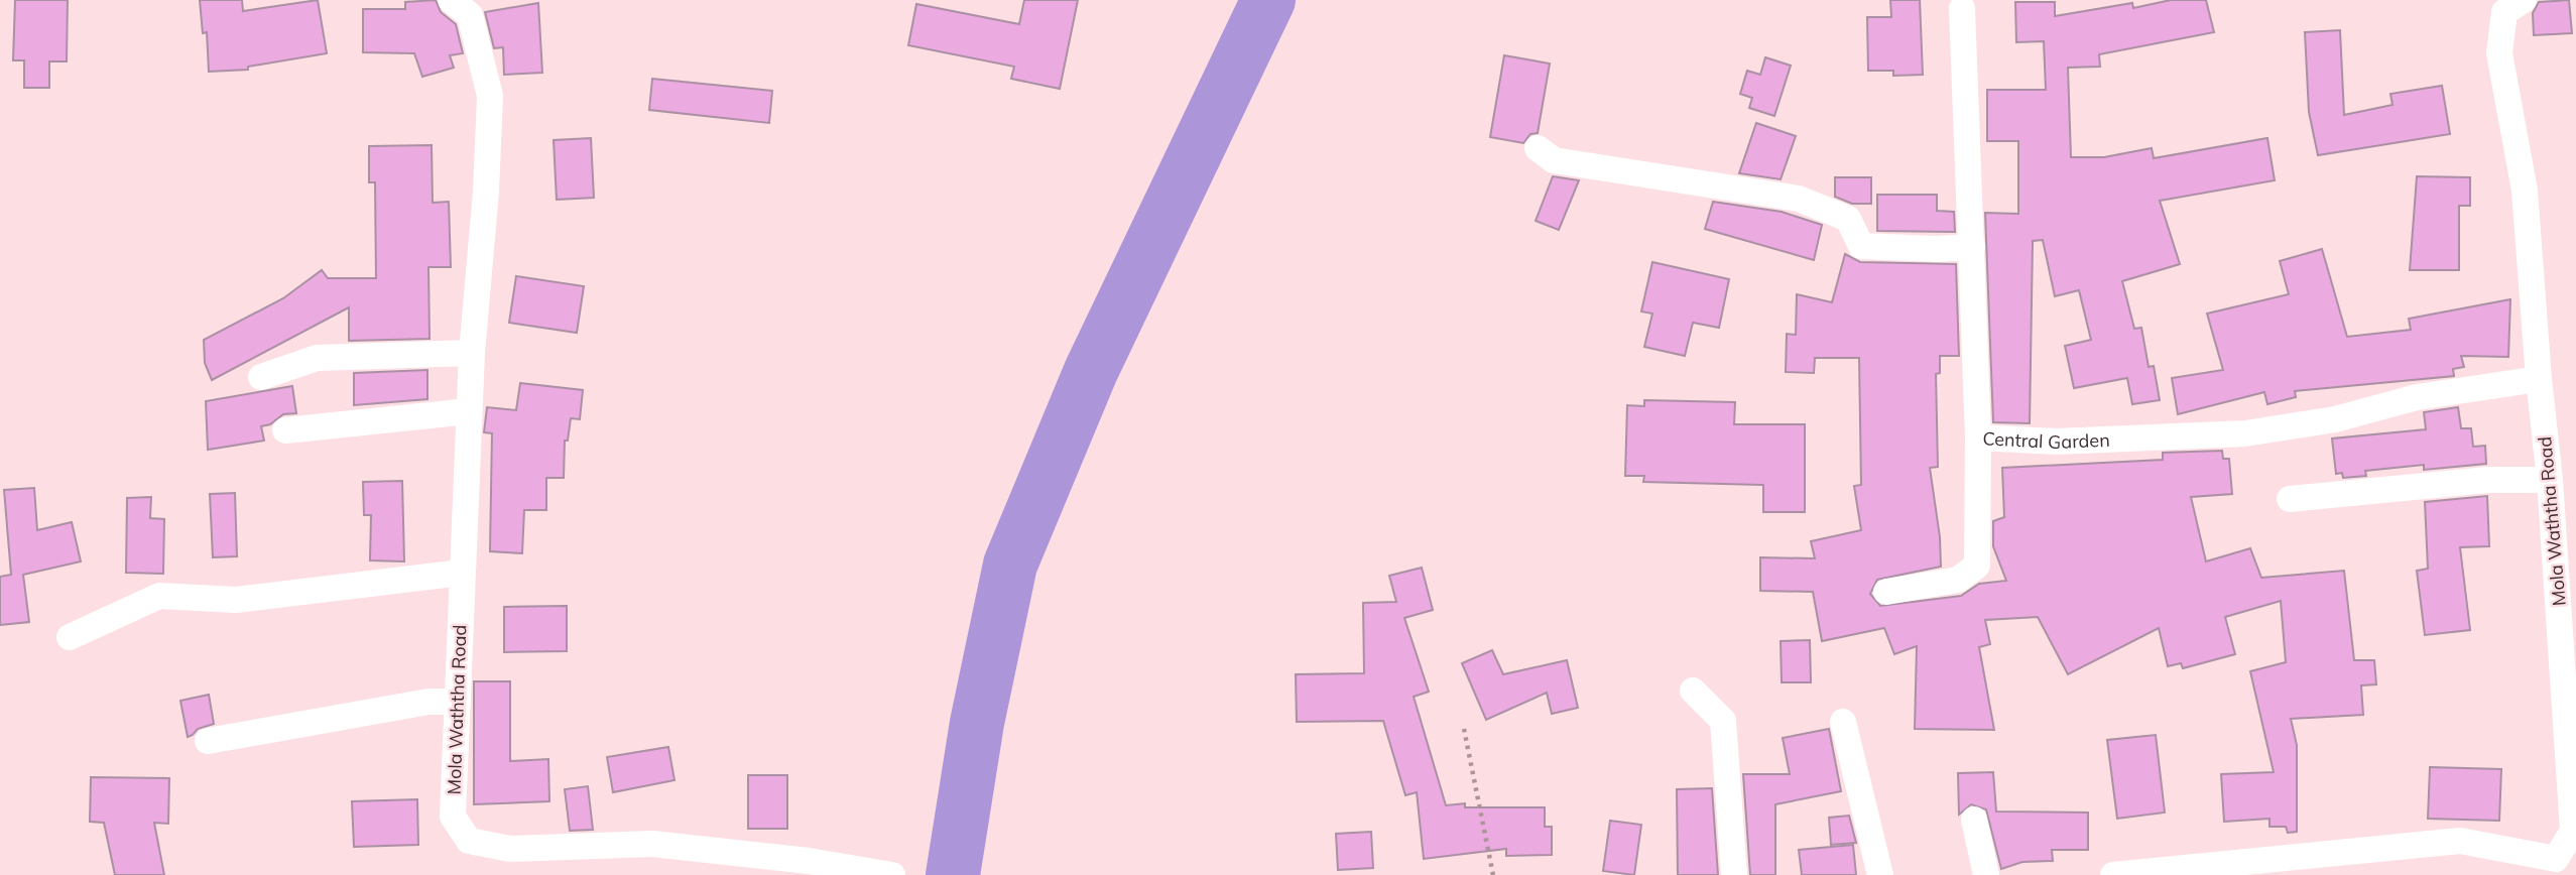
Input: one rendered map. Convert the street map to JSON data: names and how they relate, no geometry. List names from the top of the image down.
{
  "streets": {
    "street": ["Central Garden", "Mola Waththa Road"]
  },
  "crossings": [
    ["Central Garden", "Mola Waththa Road"]
  ]
}
